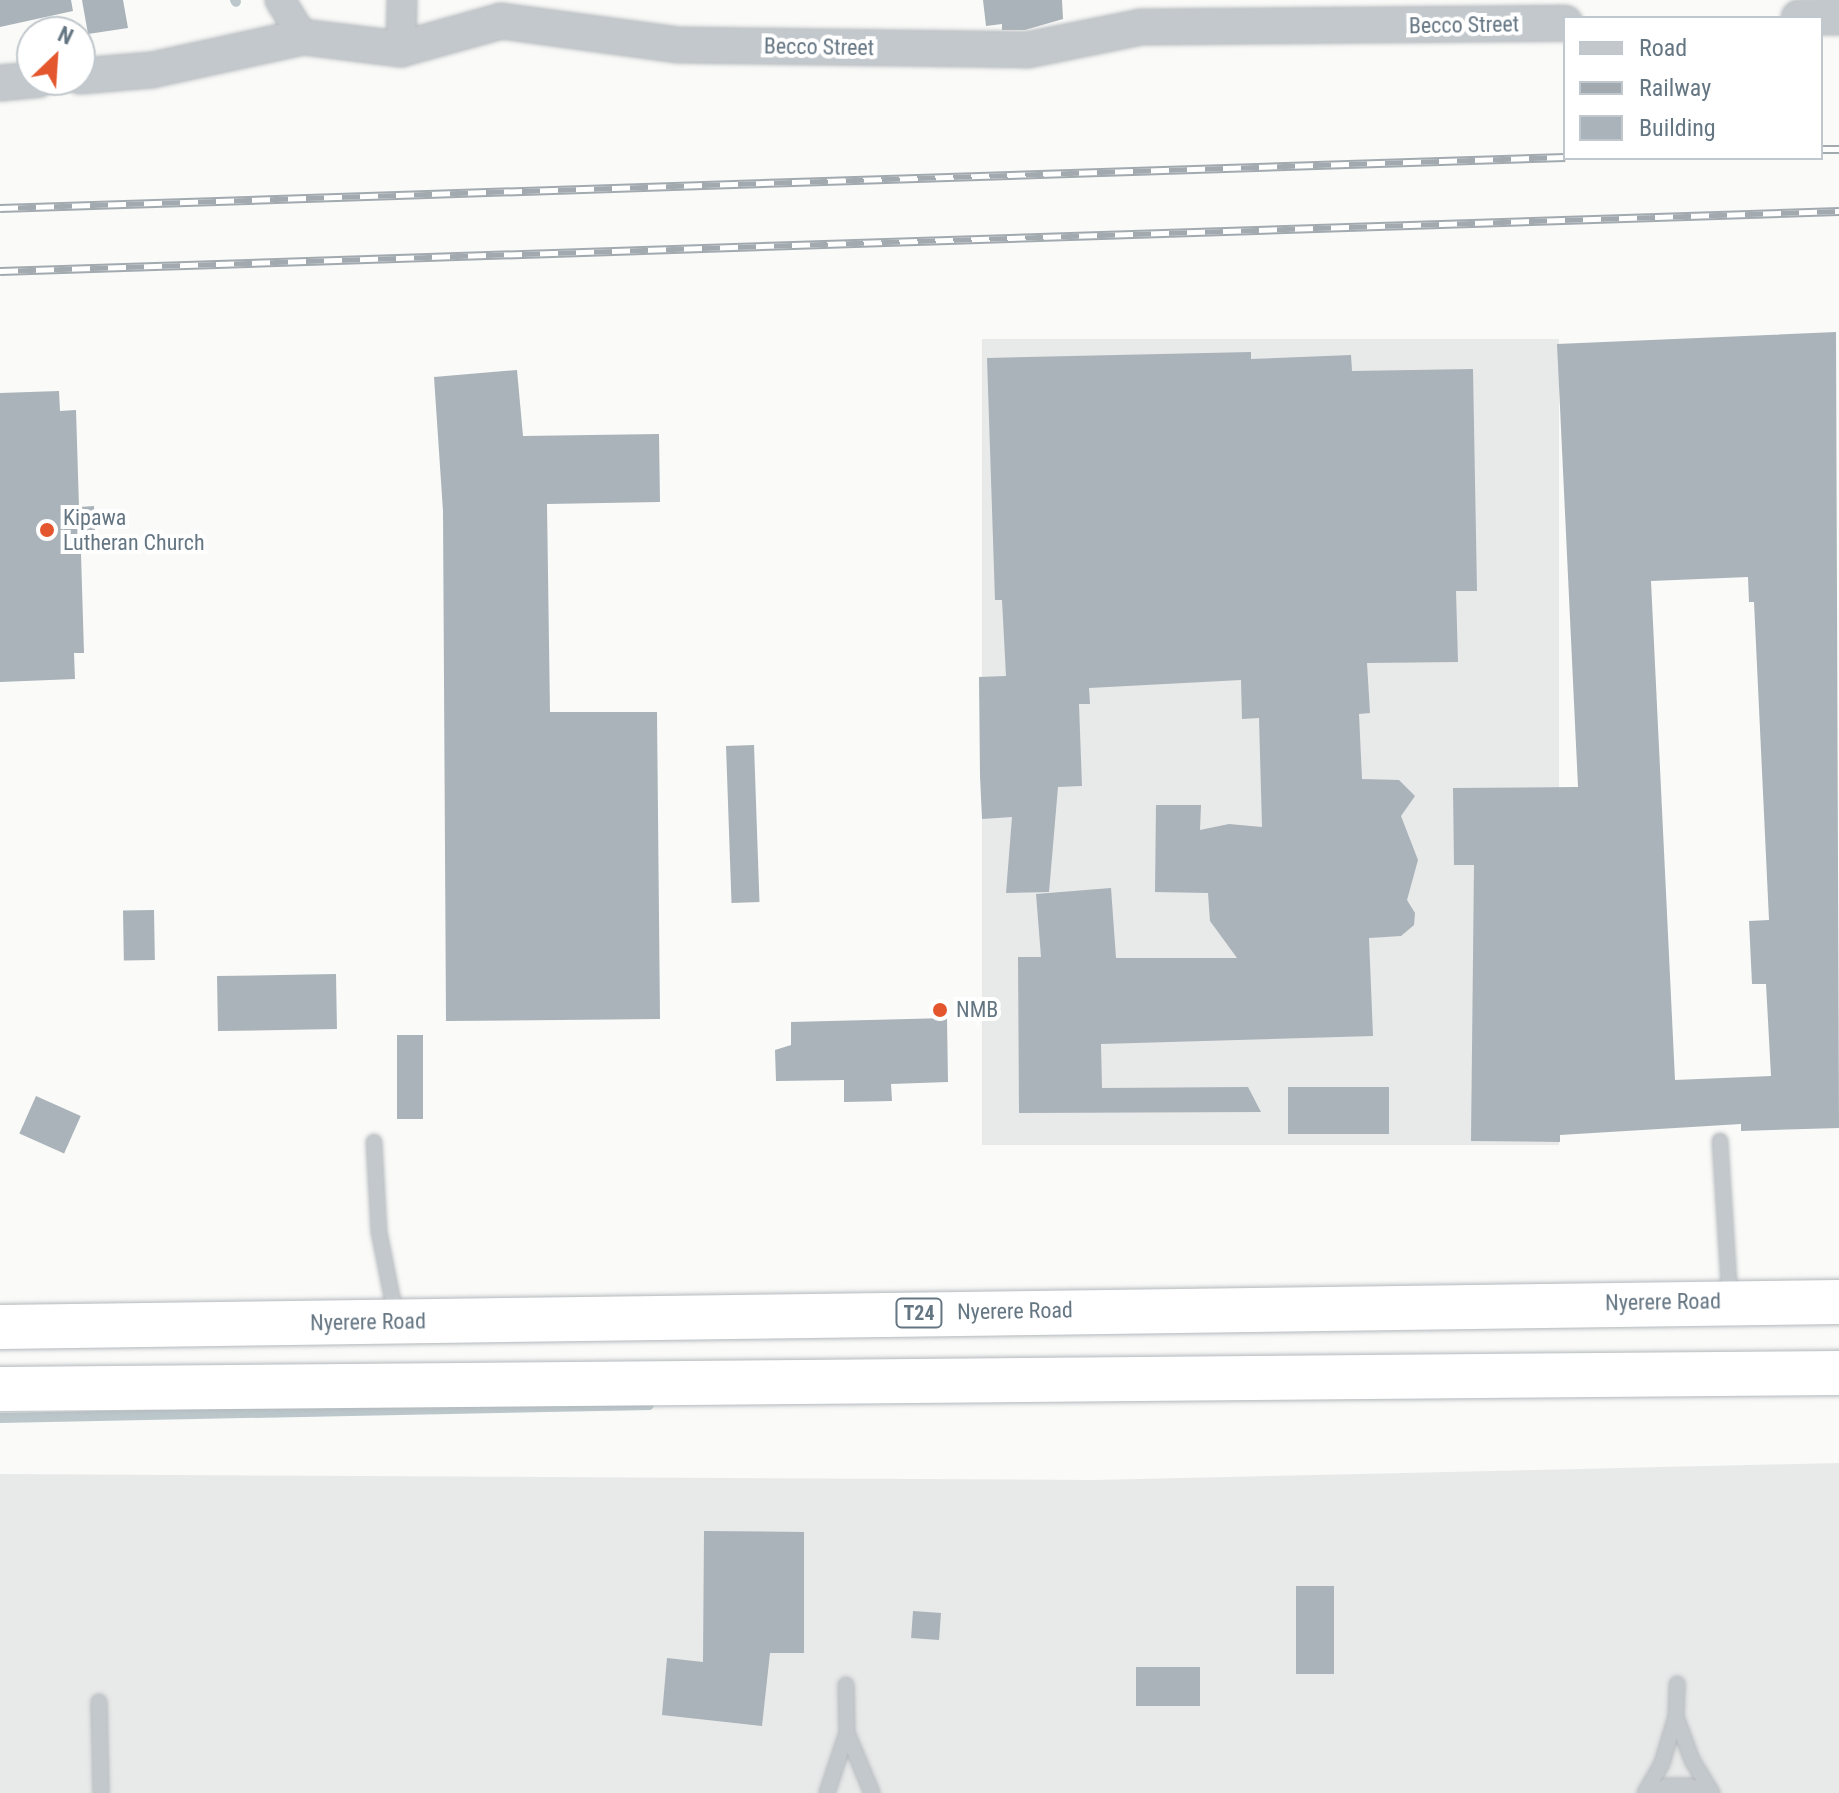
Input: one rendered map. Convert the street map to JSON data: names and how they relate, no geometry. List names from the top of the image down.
{
  "streets": {
    "highway": ["Nyerere Road", "T24"],
    "street": ["Becco Street"]
  },
  "places": ["Kipawa Lutheran Church", "NMB"],
  "legend": ["Road", "Railway", "Building"],
  "north": "top right"
}
